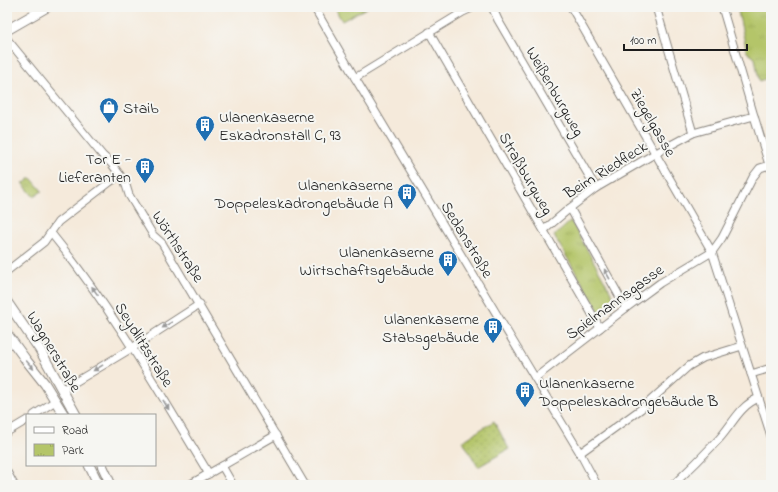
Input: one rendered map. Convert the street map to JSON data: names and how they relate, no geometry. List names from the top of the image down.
{
  "streets": {
    "street": [
      "Weißenburgweg",
      "Ziegelgasse",
      "Beim Riedfleck",
      "Straßburgweg",
      "Sedanstraße",
      "Wörthstraße",
      "Spielmannsgasse",
      "Seydlitzstraße",
      "Wagnerstraße"
    ]
  },
  "crossings": [
    ["Weißenburgweg", "Beim Riedfleck"],
    ["Ziegelgasse", "Beim Riedfleck"],
    ["Ziegelgasse", "Spielmannsgasse"],
    ["Beim Riedfleck", "Straßburgweg"],
    ["Straßburgweg", "Spielmannsgasse"],
    ["Sedanstraße", "Spielmannsgasse"]
  ],
  "places": {
    "shop": ["Staib"],
    "building": [
      "Ulanenkaserne Eskadronstall C, 93",
      "Tor E - Lieferanten",
      "Ulanenkaserne Doppeleskadrongebäude A",
      "Ulanenkaserne Wirtschaftsgebäude",
      "Ulanenkaserne Stabsgebäude",
      "Ulanenkaserne Doppeleskadrongebäude B"
    ]
  },
  "legend": ["Road", "Park"],
  "scale_bar": "100 m"
}
